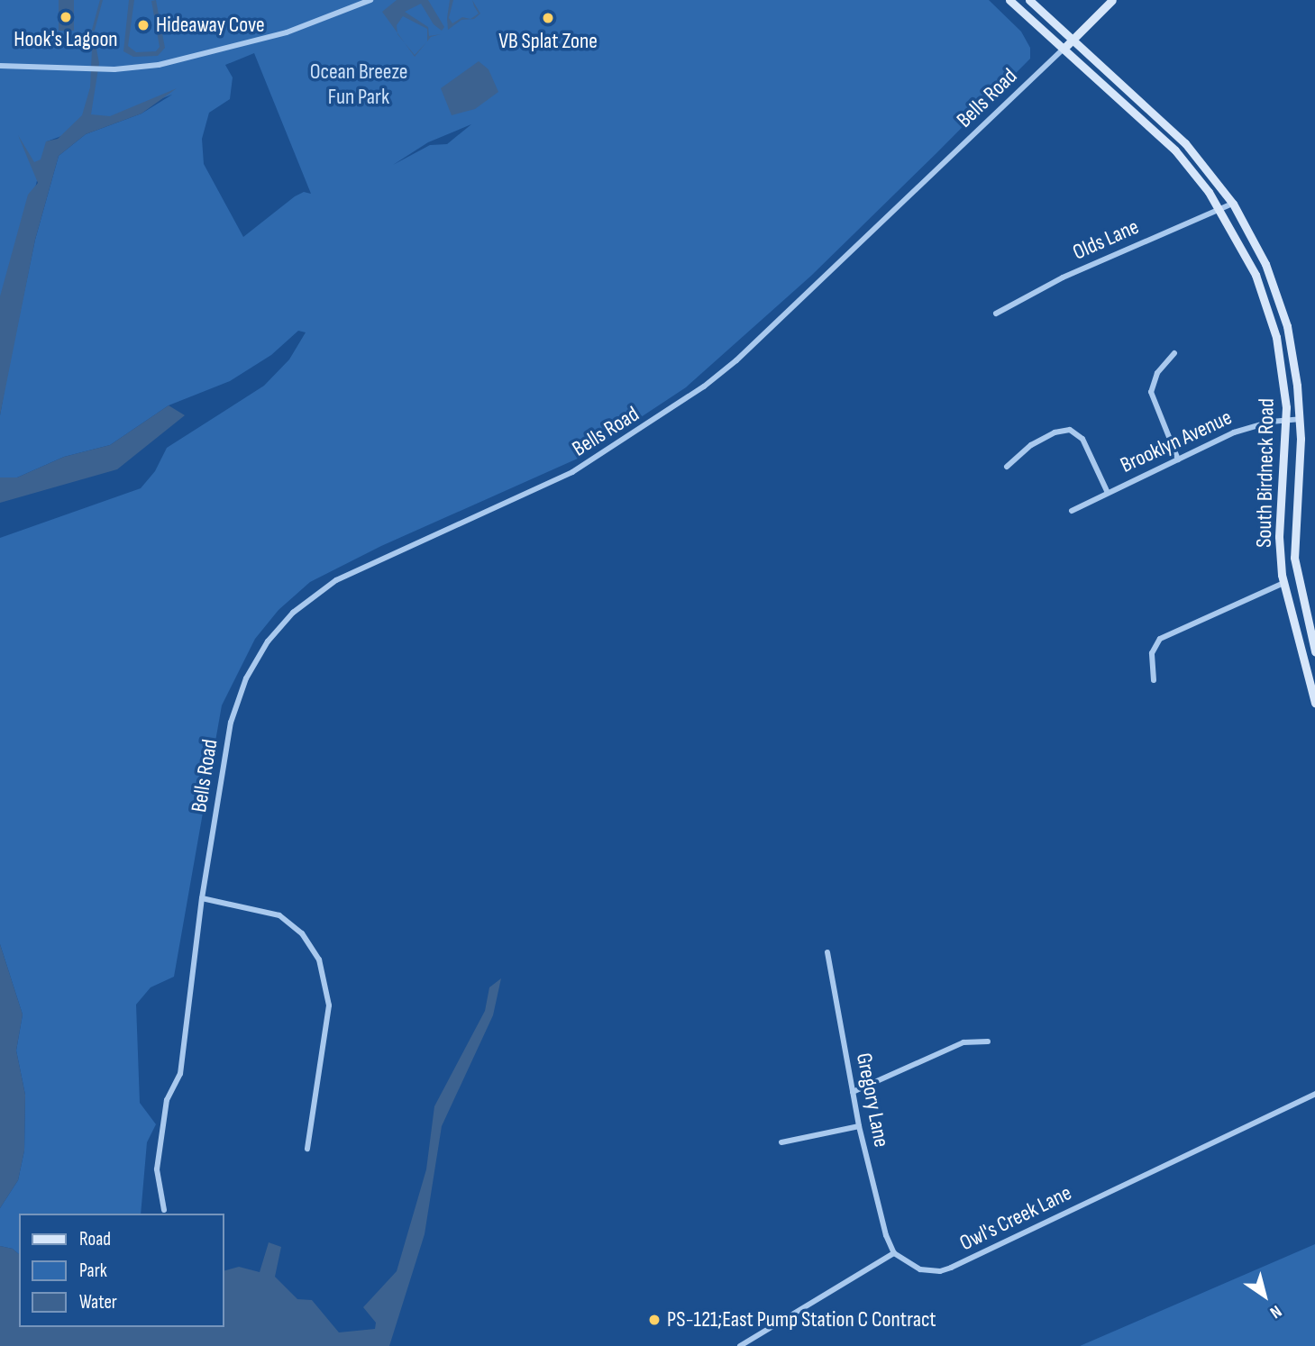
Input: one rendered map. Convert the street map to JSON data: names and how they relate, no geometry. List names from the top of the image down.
{
  "streets": {
    "main road": ["Bells Road", "South Birdneck Road"],
    "street": [
      "Olds Lane",
      "Brooklyn Avenue",
      "Gregory Lane",
      "Owl's Creek Lane"
    ]
  },
  "crossings": [
    ["Bells Road", "South Birdneck Road"],
    ["Olds Lane", "South Birdneck Road"],
    ["Brooklyn Avenue", "South Birdneck Road"],
    ["Gregory Lane", "Owl's Creek Lane"]
  ],
  "parks": ["Ocean Breeze Fun Park"],
  "places": [
    "Hook's Lagoon",
    "VB Splat Zone",
    "Hideaway Cove",
    "PS-121;East Pump Station C Contract"
  ],
  "legend": ["Road", "Park", "Water"],
  "north": "bottom right"
}
